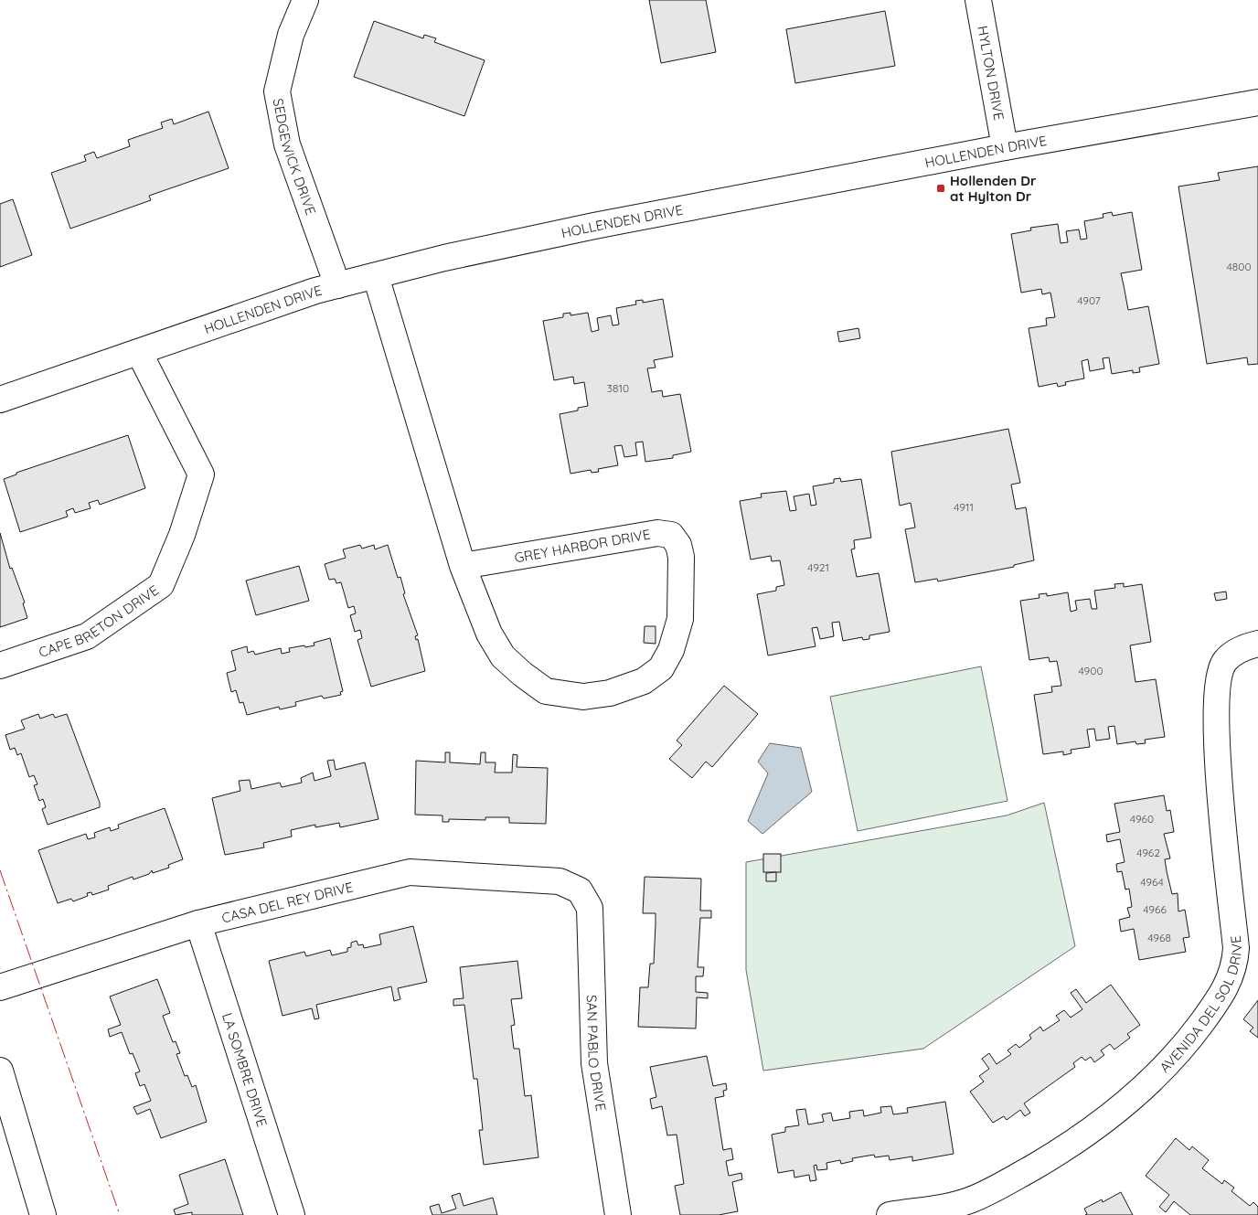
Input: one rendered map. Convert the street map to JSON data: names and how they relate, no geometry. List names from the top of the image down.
{
  "streets": {
    "street": [
      "HYLTON DRIVE",
      "HOLLENDEN DRIVE",
      "SEDGEWICK DRIVE",
      "GREY HARBOR DRIVE",
      "CAPE BRETON DRIVE",
      "CASA DEL REY DRIVE",
      "AVENIDA DEL SOL DRIVE",
      "SAN PABLO DRIVE",
      "LA SOMBRE DRIVE"
    ]
  },
  "crossings": [
    ["HYLTON DRIVE", "HOLLENDEN DRIVE"],
    ["HOLLENDEN DRIVE", "SEDGEWICK DRIVE"],
    ["HOLLENDEN DRIVE", "GREY HARBOR DRIVE"],
    ["HOLLENDEN DRIVE", "CAPE BRETON DRIVE"],
    ["CASA DEL REY DRIVE", "SAN PABLO DRIVE"],
    ["CASA DEL REY DRIVE", "LA SOMBRE DRIVE"]
  ],
  "places": {
    "transit": ["Hollenden Dr at Hylton Dr"]
  },
  "house_numbers": [
    "4800",
    "4907",
    "3810",
    "4911",
    "4921",
    "4900",
    "4960",
    "4962",
    "4964",
    "4966",
    "4968"
  ]
}
